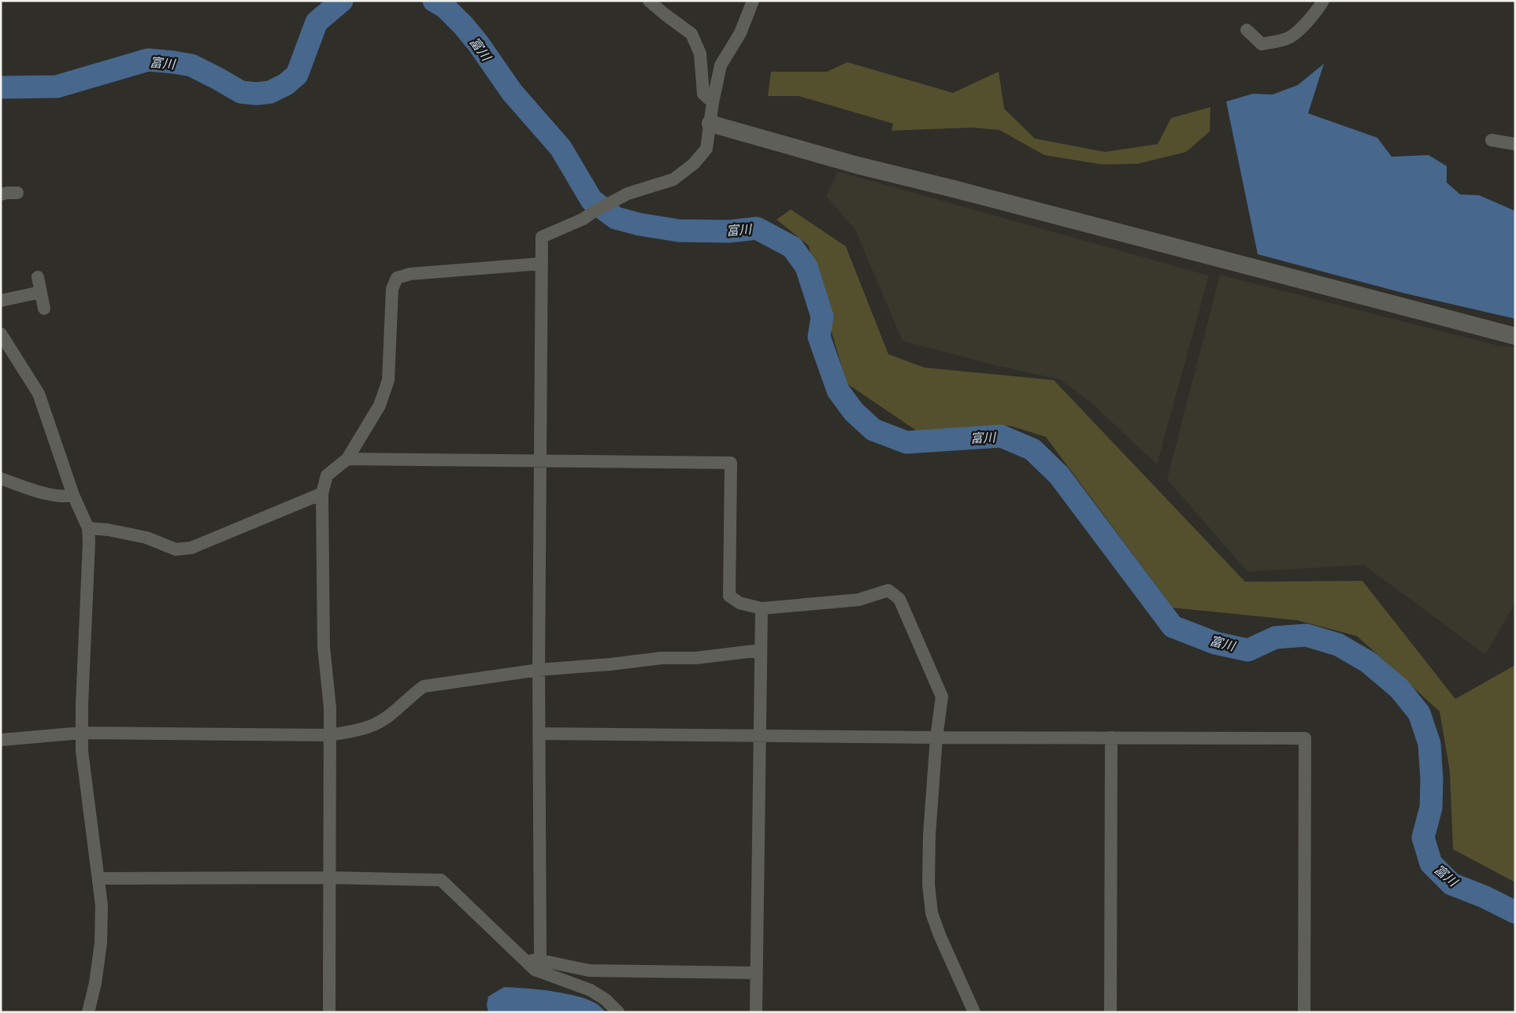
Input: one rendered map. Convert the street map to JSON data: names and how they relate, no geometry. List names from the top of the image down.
{
  "water": ["富川"]
}
